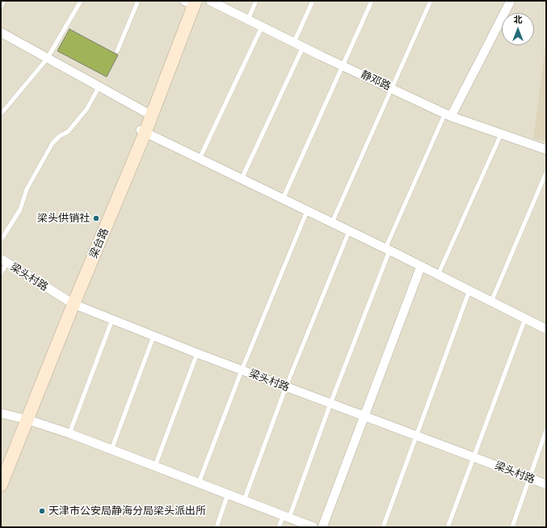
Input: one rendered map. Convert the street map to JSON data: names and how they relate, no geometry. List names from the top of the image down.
{
  "streets": {
    "main road": ["梁台路"],
    "street": ["静邓路", "梁头村路"]
  },
  "crossings": [
    ["梁台路", "梁头村路"]
  ],
  "places": ["梁头供销社", "天津市公安局静海分局梁头派出所"],
  "north": "top"
}
